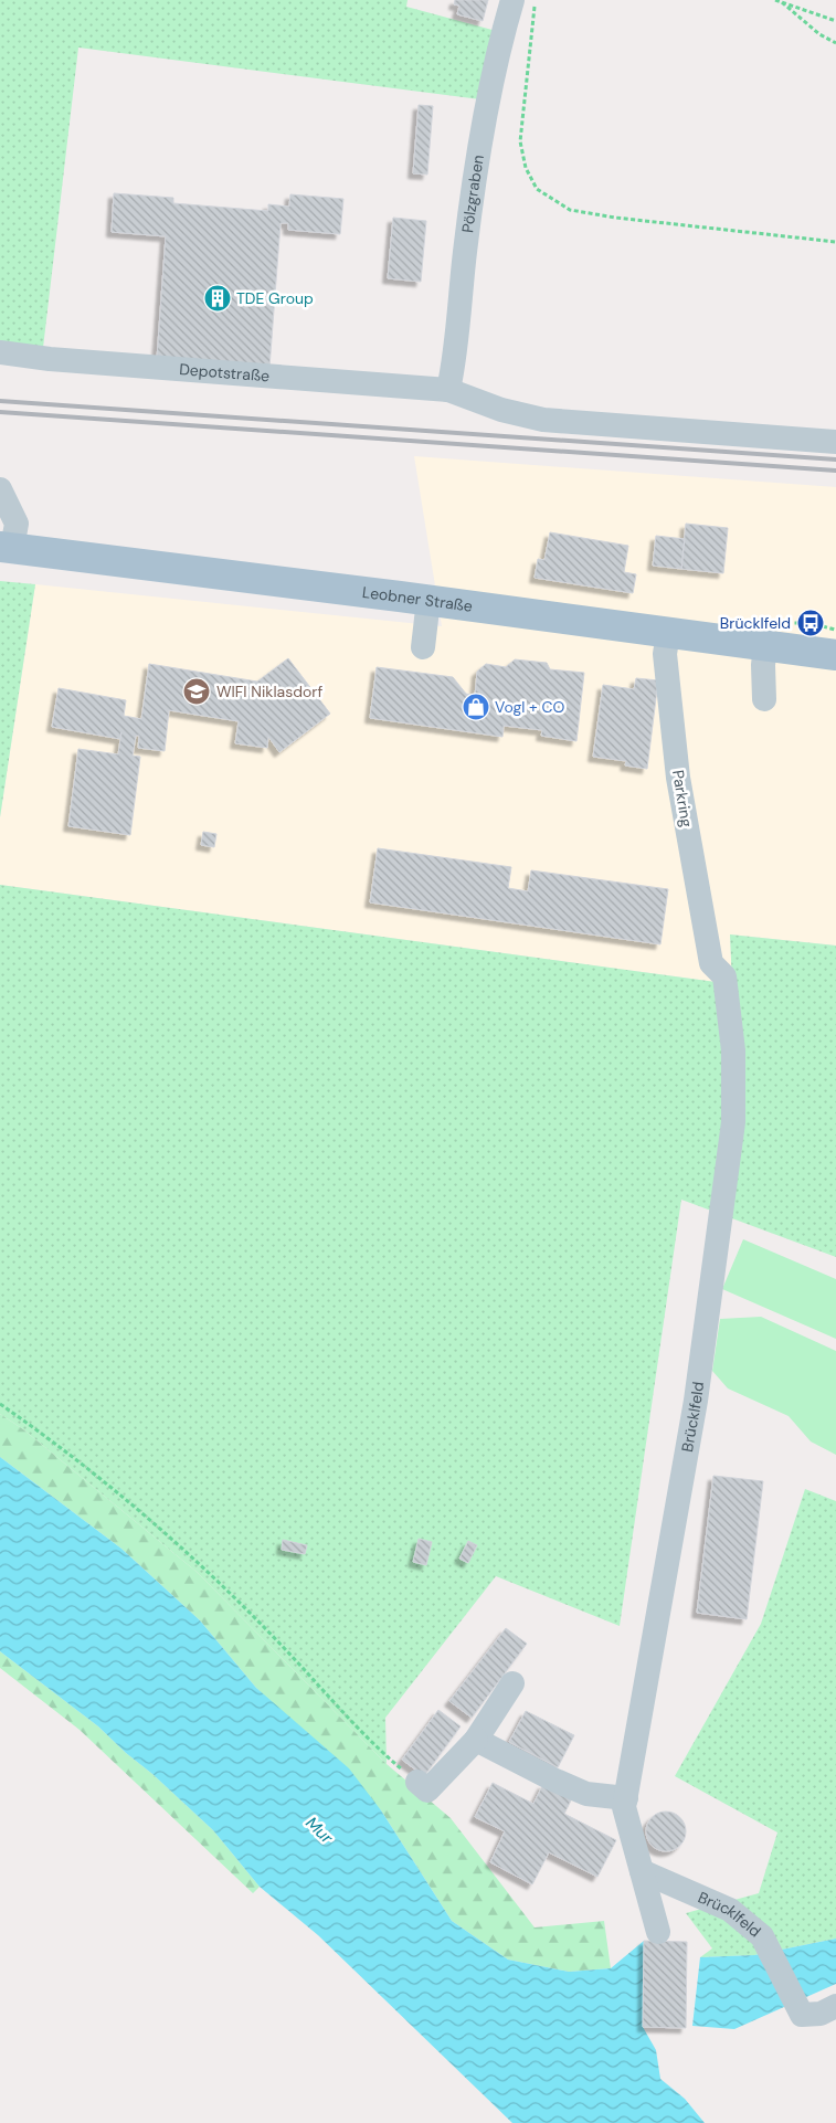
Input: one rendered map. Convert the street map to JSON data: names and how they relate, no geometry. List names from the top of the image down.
{
  "streets": {
    "main road": ["Leobner Straße"],
    "street": [
      "Pölzgraben",
      "Depotstraße",
      "Parkring",
      "Brücklfeld"
    ]
  },
  "crossings": [
    ["Pölzgraben", "Depotstraße"],
    ["Leobner Straße", "Parkring"],
    ["Parkring", "Brücklfeld"]
  ],
  "water": ["Mur"],
  "places": {
    "building": ["TDE Group"],
    "bus stop": ["Brücklfeld"],
    "school or university": ["WIFI Niklasdorf"],
    "shop": ["Vogl + CO"]
  }
}
